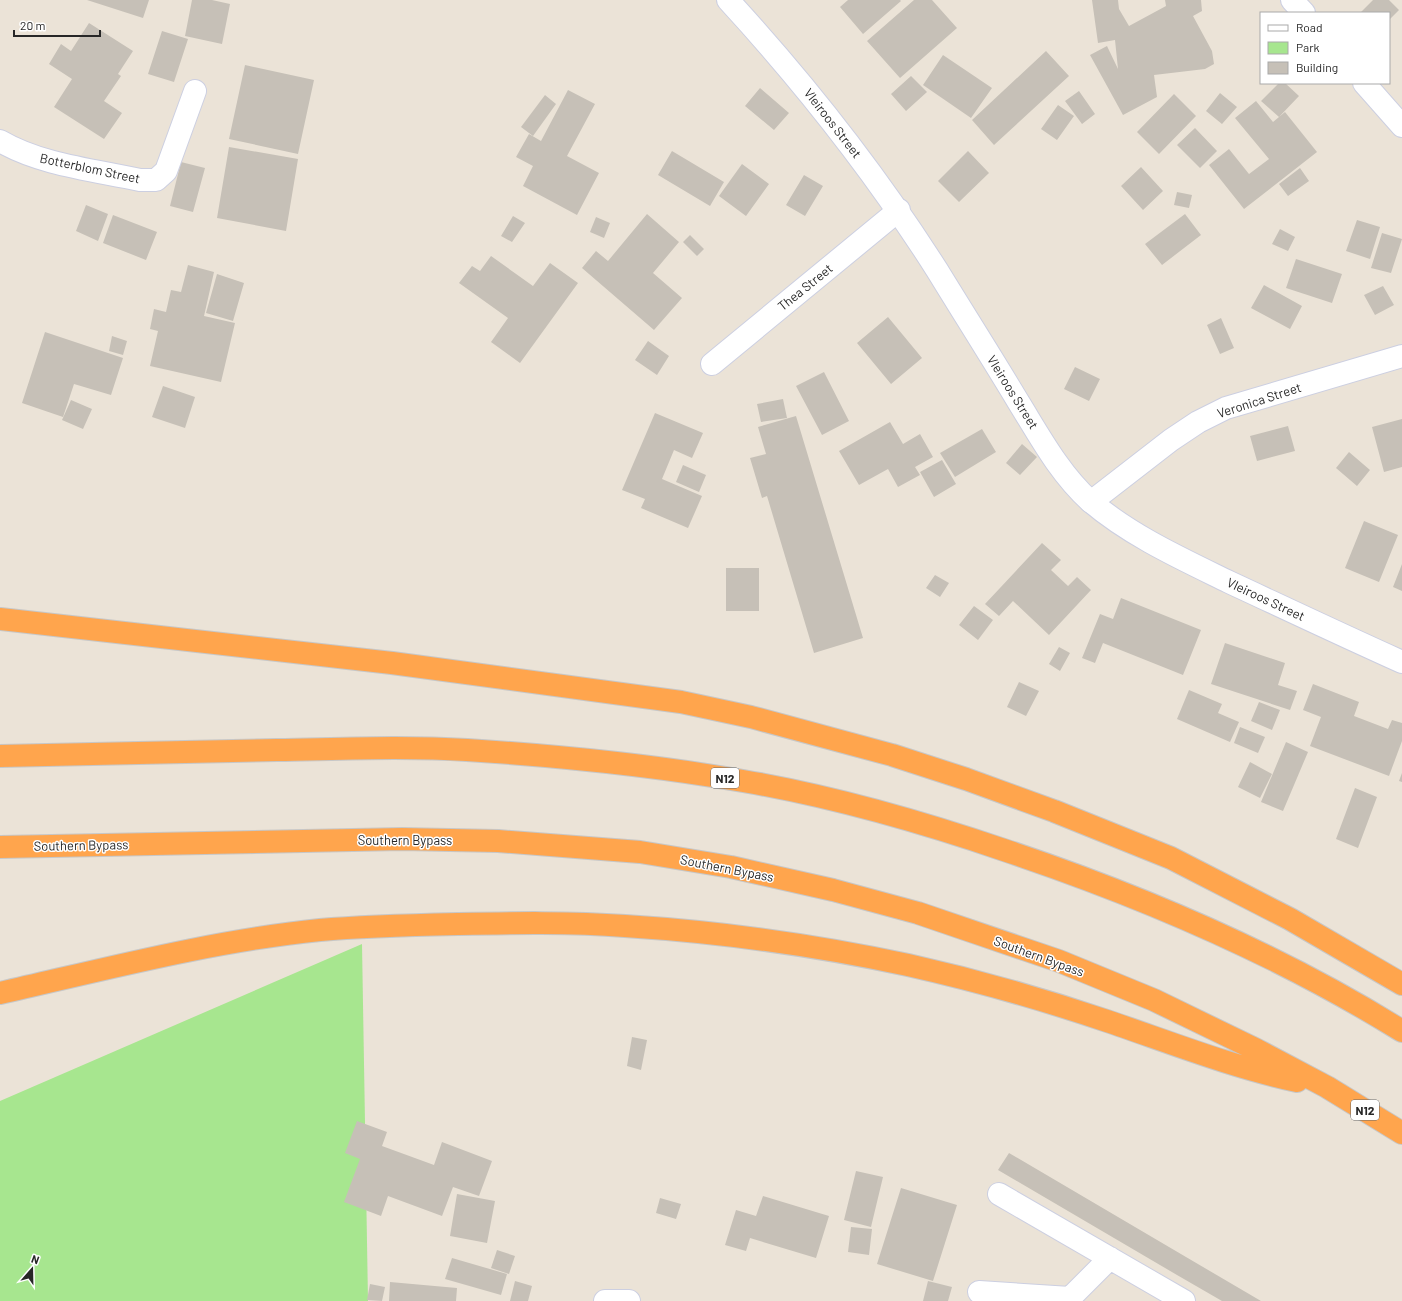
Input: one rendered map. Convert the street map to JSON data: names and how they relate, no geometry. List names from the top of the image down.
{
  "streets": {
    "highway": ["N12", "Southern Bypass"],
    "street": [
      "Vleiroos Street",
      "Botterblom Street",
      "Thea Street",
      "Veronica Street"
    ]
  },
  "crossings": [
    ["Vleiroos Street", "Thea Street"],
    ["Vleiroos Street", "Veronica Street"]
  ],
  "legend": ["Road", "Park", "Building"],
  "scale_bar": "20 m",
  "north": "top"
}
